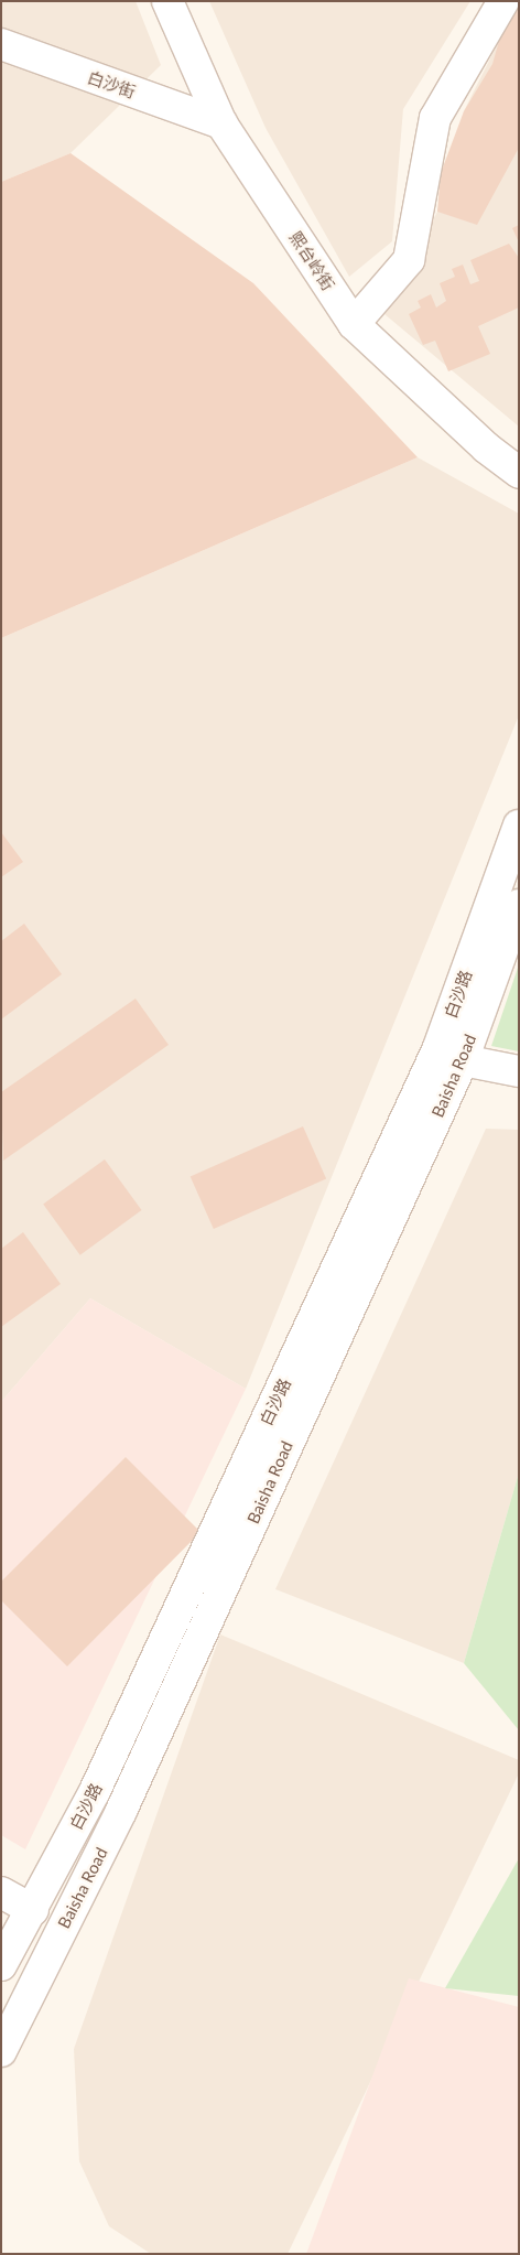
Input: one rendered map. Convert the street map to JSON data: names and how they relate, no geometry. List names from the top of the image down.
{
  "streets": {
    "street": [
      "白沙街",
      "熙台岭街",
      "白沙路",
      "Baisha Road"
    ]
  },
  "crossings": [
    ["白沙街", "熙台岭街"]
  ]
}
